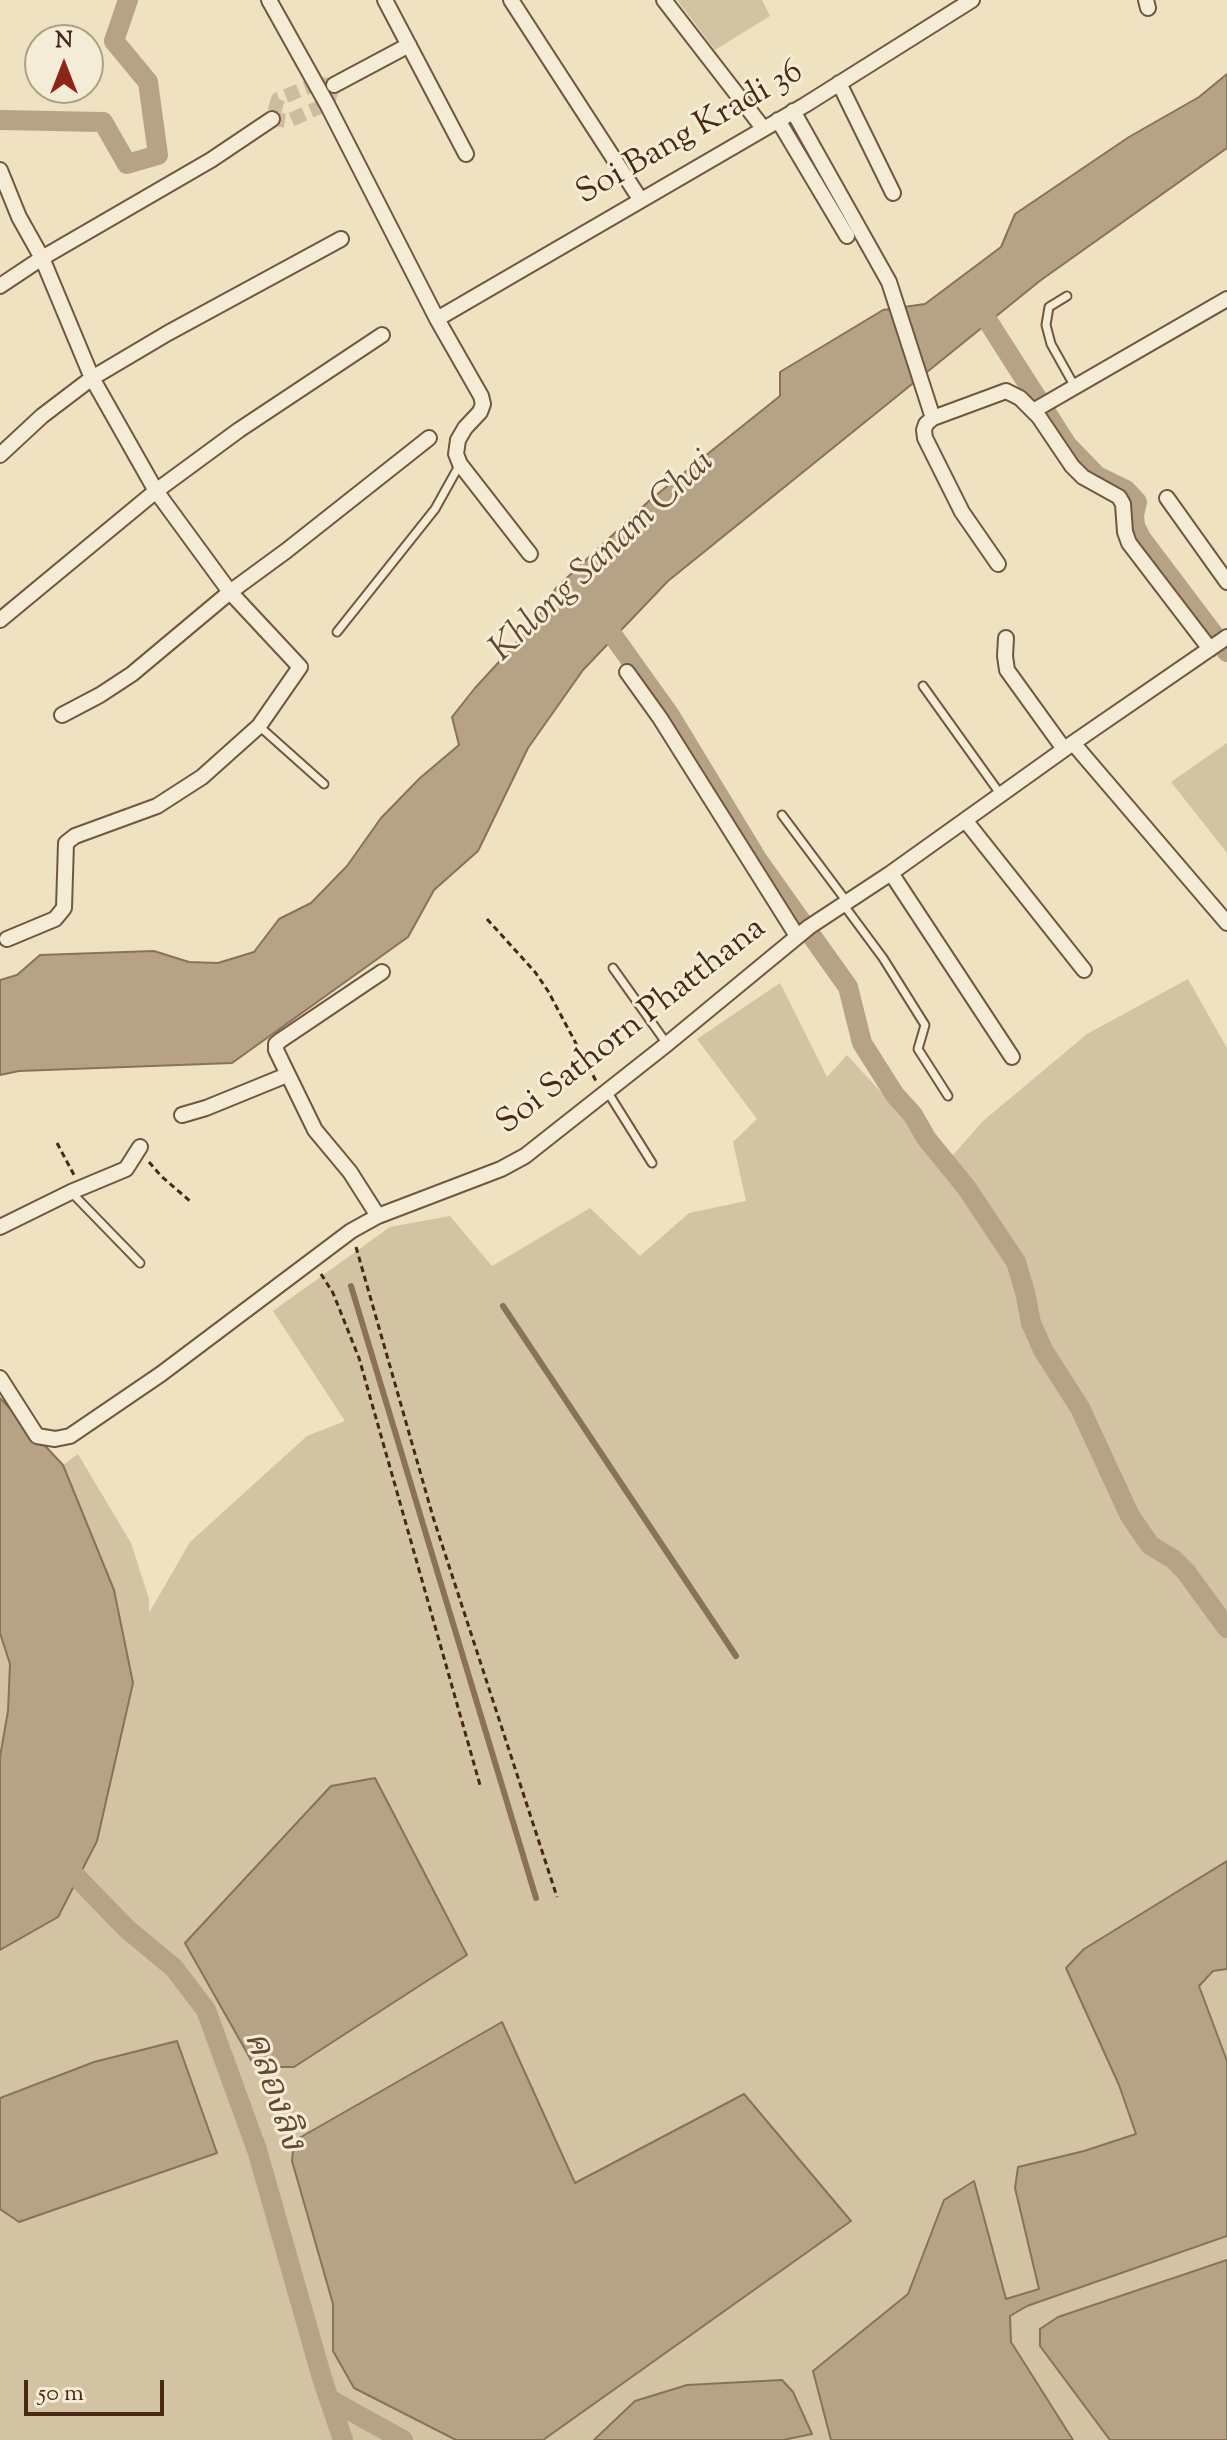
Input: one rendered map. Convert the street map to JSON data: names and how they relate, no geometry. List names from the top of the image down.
{
  "streets": {
    "street": ["Soi Bang Kradi 36", "Soi Sathorn Phatthana"]
  },
  "water": ["Khlong Sanam Chai", "คลองลิง"],
  "scale_bar": "50 m",
  "north": "top"
}
